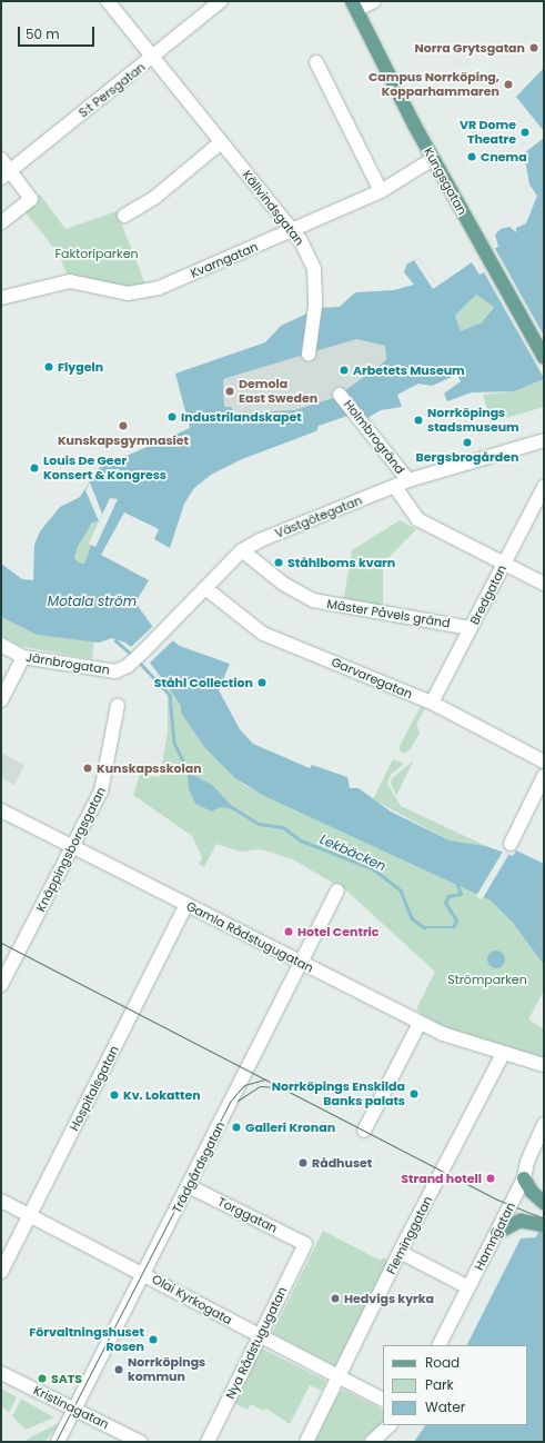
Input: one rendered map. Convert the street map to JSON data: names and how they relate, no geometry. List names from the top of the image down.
{
  "streets": {
    "main road": ["Kungsgatan"],
    "street": [
      "S:t Persgatan",
      "Källvindsgatan",
      "Kvarngatan",
      "Holmbrogränd",
      "Västgötegatan",
      "Bredgatan",
      "Mäster Påvels gränd",
      "Järnbrogatan",
      "Garvaregatan",
      "Knäppingsborgsgatan",
      "Gamla Rådstugugatan",
      "Hospitalsgatan",
      "Trädgårdsgatan",
      "Torggatan",
      "Fleminggatan",
      "Hamngatan",
      "Olai Kyrkogata",
      "Nya Rådstugugatan",
      "Kristinagatan"
    ]
  },
  "crossings": [
    ["S:t Persgatan", "Källvindsgatan"],
    ["Kungsgatan", "Kvarngatan"],
    ["Källvindsgatan", "Kvarngatan"],
    ["Holmbrogränd", "Västgötegatan"],
    ["Västgötegatan", "Mäster Påvels gränd"],
    ["Västgötegatan", "Järnbrogatan"],
    ["Västgötegatan", "Garvaregatan"],
    ["Bredgatan", "Mäster Påvels gränd"],
    ["Bredgatan", "Garvaregatan"],
    ["Knäppingsborgsgatan", "Gamla Rådstugugatan"],
    ["Gamla Rådstugugatan", "Hospitalsgatan"],
    ["Gamla Rådstugugatan", "Trädgårdsgatan"],
    ["Gamla Rådstugugatan", "Fleminggatan"],
    ["Hospitalsgatan", "Olai Kyrkogata"],
    ["Trädgårdsgatan", "Torggatan"],
    ["Trädgårdsgatan", "Olai Kyrkogata"],
    ["Trädgårdsgatan", "Kristinagatan"],
    ["Torggatan", "Nya Rådstugugatan"],
    ["Fleminggatan", "Olai Kyrkogata"],
    ["Olai Kyrkogata", "Nya Rådstugugatan"]
  ],
  "water": ["Motala ström", "Lekbäcken"],
  "parks": ["Faktoriparken", "Strömparken"],
  "places": [
    "Norra Grytsgatan",
    "Campus Norrköping, Kopparhammaren",
    "VR Dome Theatre",
    "Cnema",
    "Flygeln",
    "Arbetets Museum",
    "Demola East Sweden",
    "Industrilandskapet",
    "Norrköpings stadsmuseum",
    "Kunskapsgymnasiet",
    "Bergsbrogården",
    "Louis De Geer Konsert & Kongress",
    "Ståhlboms kvarn",
    "Ståhl Collection",
    "Kunskapsskolan",
    "Hotel Centric",
    "Norrköpings Enskilda Banks palats",
    "Kv. Lokatten",
    "Galleri Kronan",
    "Rådhuset",
    "Strand hotell",
    "Hedvigs kyrka",
    "Förvaltningshuset Rosen",
    "Norrköpings kommun",
    "SATS"
  ],
  "legend": ["Road", "Park", "Water"],
  "scale_bar": "50 m"
}
